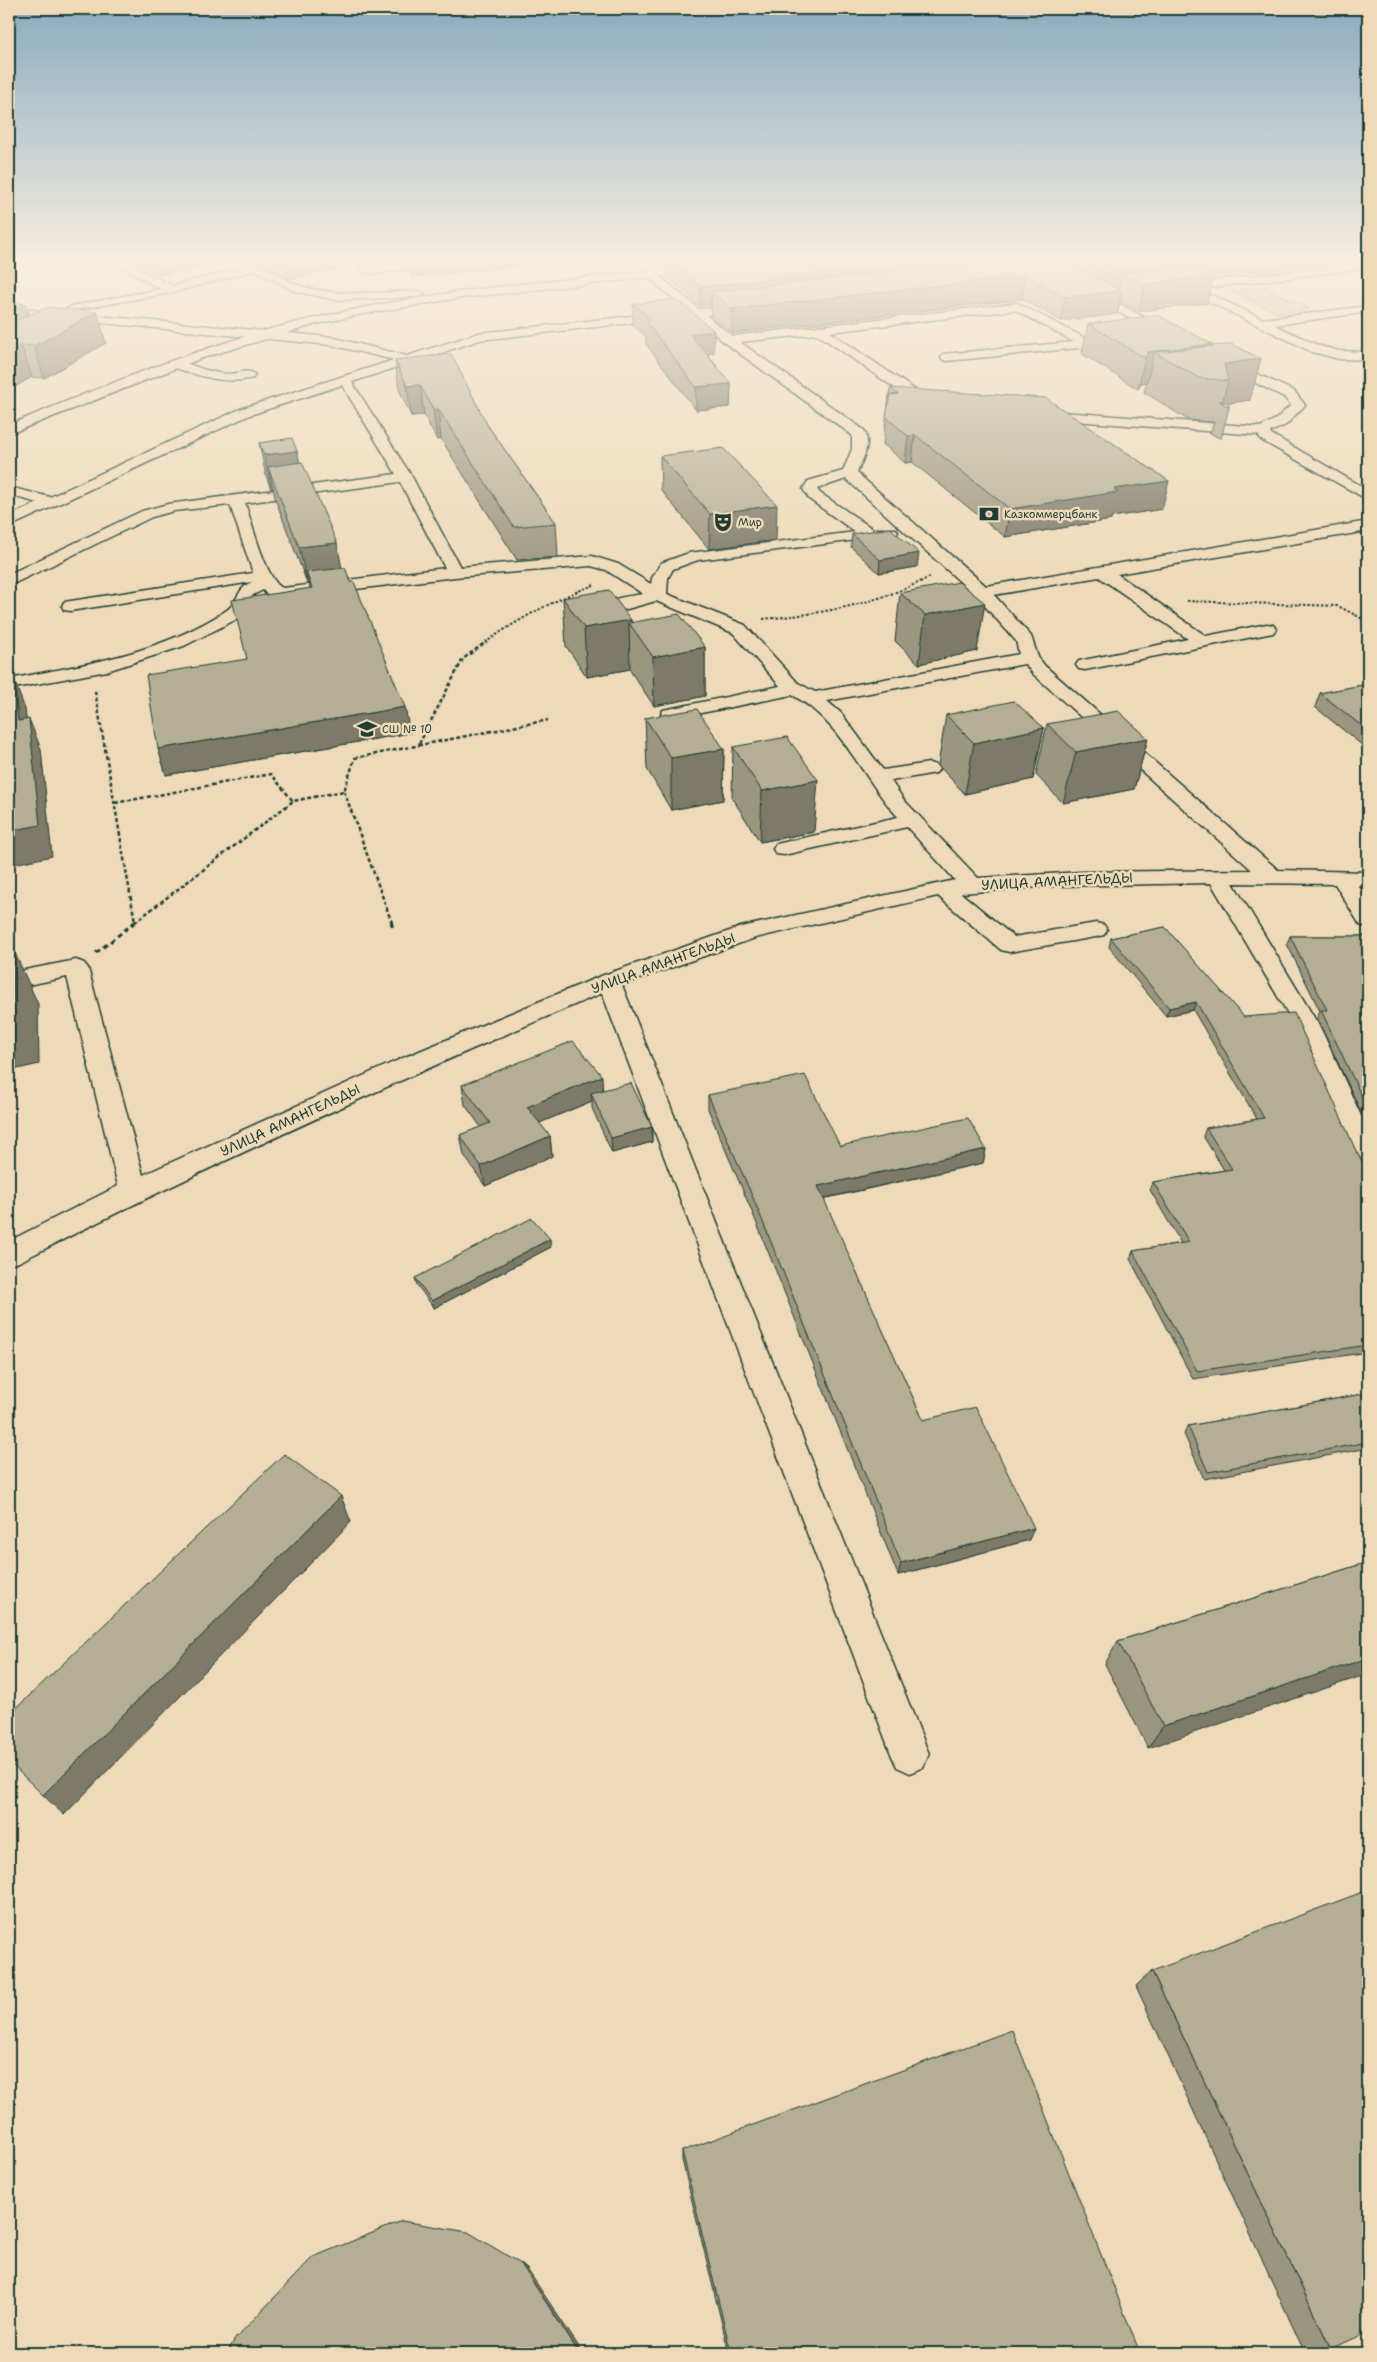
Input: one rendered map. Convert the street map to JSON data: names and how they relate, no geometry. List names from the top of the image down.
{
  "streets": {
    "street": ["УЛИЦА АМАНГЕЛЬДЫ"]
  },
  "places": {
    "bank": ["Казкоммерцбанк"],
    "theatre": ["Мир"],
    "school or university": ["СШ № 10"]
  }
}
